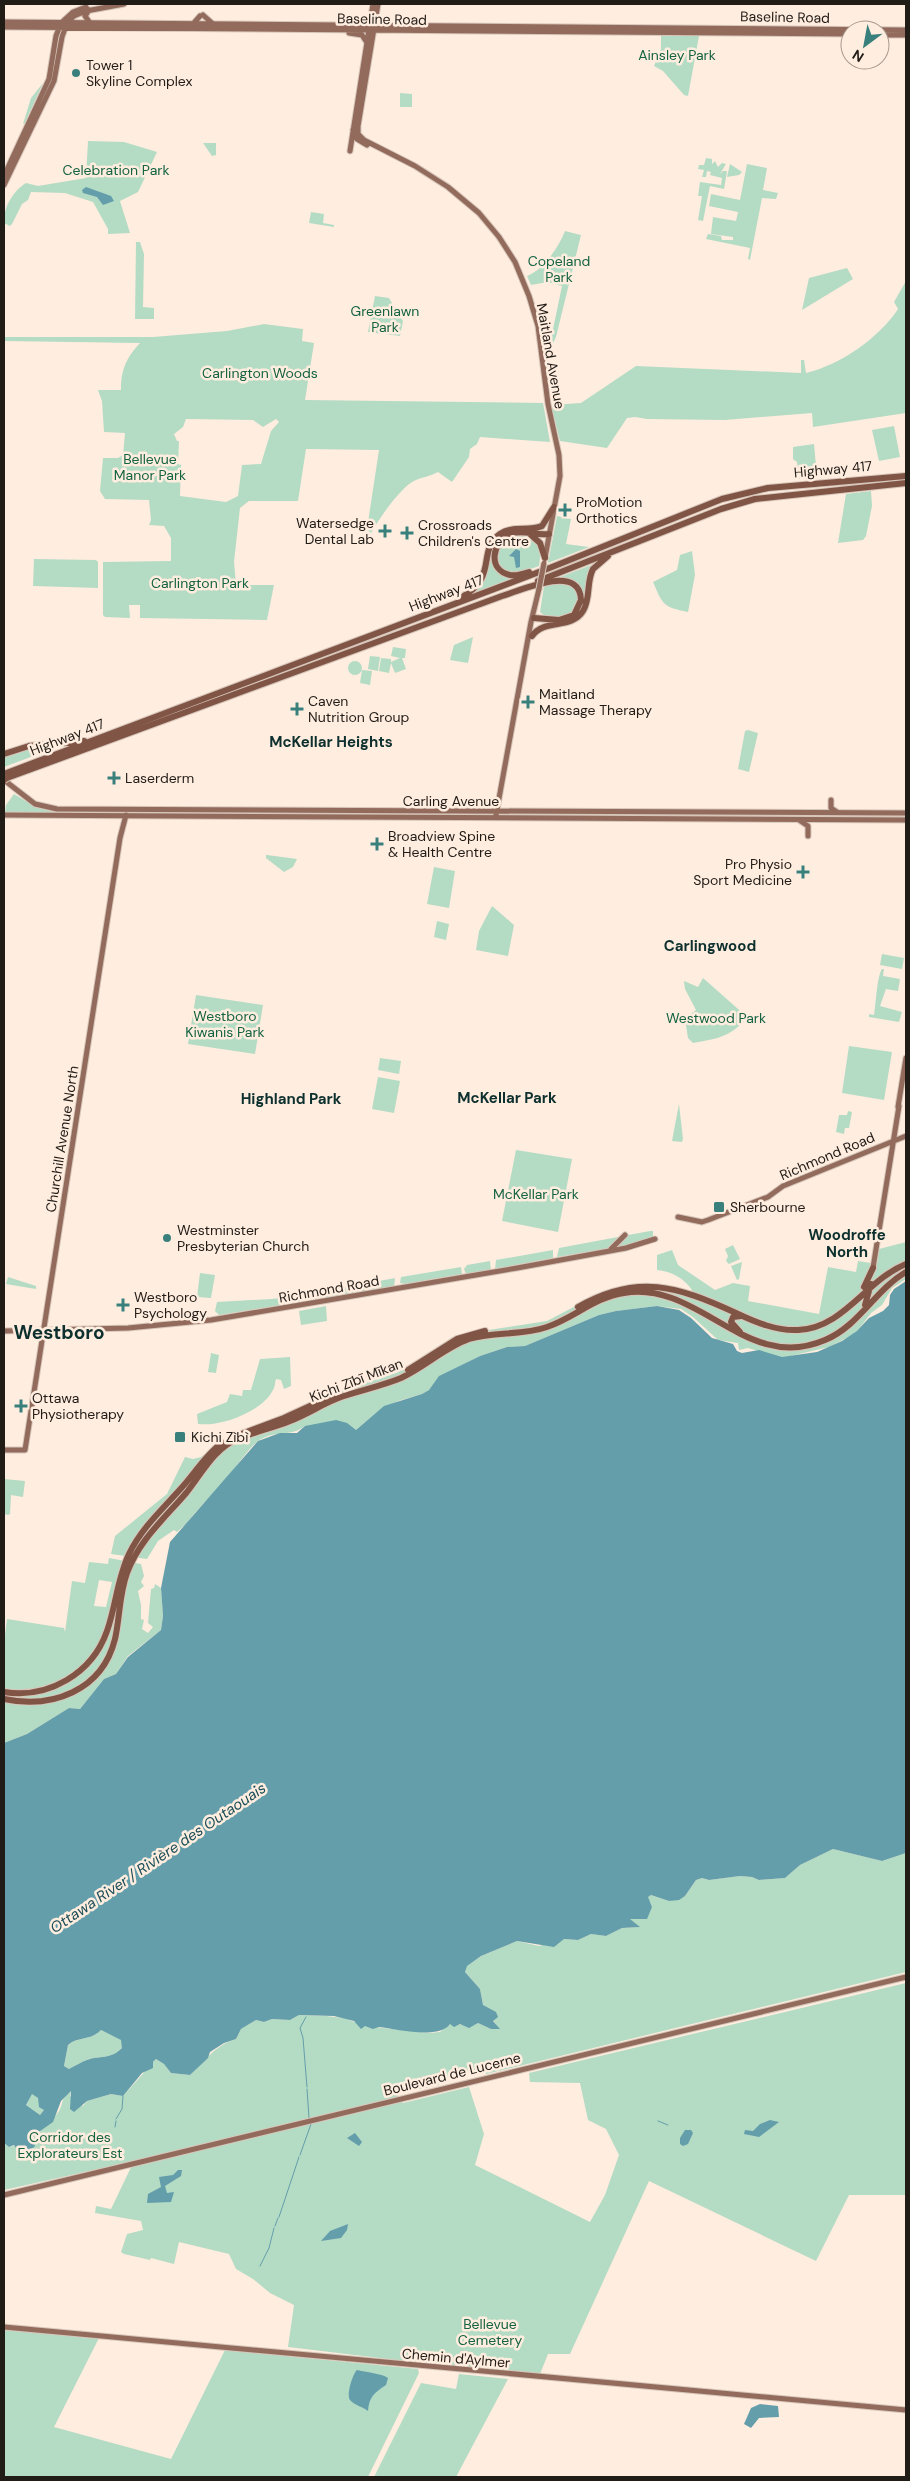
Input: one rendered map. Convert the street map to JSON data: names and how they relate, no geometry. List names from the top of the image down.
{
  "streets": {
    "highway": ["Highway 417", "Kichi Zībī Mīkan"],
    "main road": [
      "Baseline Road",
      "Maitland Avenue",
      "Carling Avenue",
      "Churchill Avenue North",
      "Richmond Road",
      "Boulevard de Lucerne",
      "Chemin d'Aylmer"
    ]
  },
  "crossings": [
    ["Maitland Avenue", "Highway 417"],
    ["Maitland Avenue", "Carling Avenue"],
    ["Highway 417", "Carling Avenue"],
    ["Carling Avenue", "Churchill Avenue North"],
    ["Churchill Avenue North", "Richmond Road"]
  ],
  "districts": [
    "McKellar Heights",
    "Carlingwood",
    "McKellar Park",
    "Highland Park",
    "Woodroffe North",
    "Westboro"
  ],
  "water": ["Ottawa River / Rivière des Outaouais"],
  "parks": [
    "Ainsley Park",
    "Celebration Park",
    "Copeland Park",
    "Greenlawn Park",
    "Carlington Woods",
    "Bellevue Manor Park",
    "Carlington Park",
    "Westboro Kiwanis Park",
    "Westwood Park",
    "McKellar Park",
    "Corridor des Explorateurs Est",
    "Bellevue Cemetery"
  ],
  "places": {
    "other": ["Tower 1 Skyline Complex", "Westminster Presbyterian Church"],
    "health": [
      "ProMotion Orthotics",
      "Watersedge Dental Lab",
      "Crossroads Children's Centre",
      "Maitland Massage Therapy",
      "Caven Nutrition Group",
      "Laserderm",
      "Broadview Spine & Health Centre",
      "Pro Physio Sport Medicine",
      "Westboro Psychology",
      "Ottawa Physiotherapy"
    ],
    "transit": ["Sherbourne", "Kichi Zìbì"]
  },
  "north": "bottom left"
}
